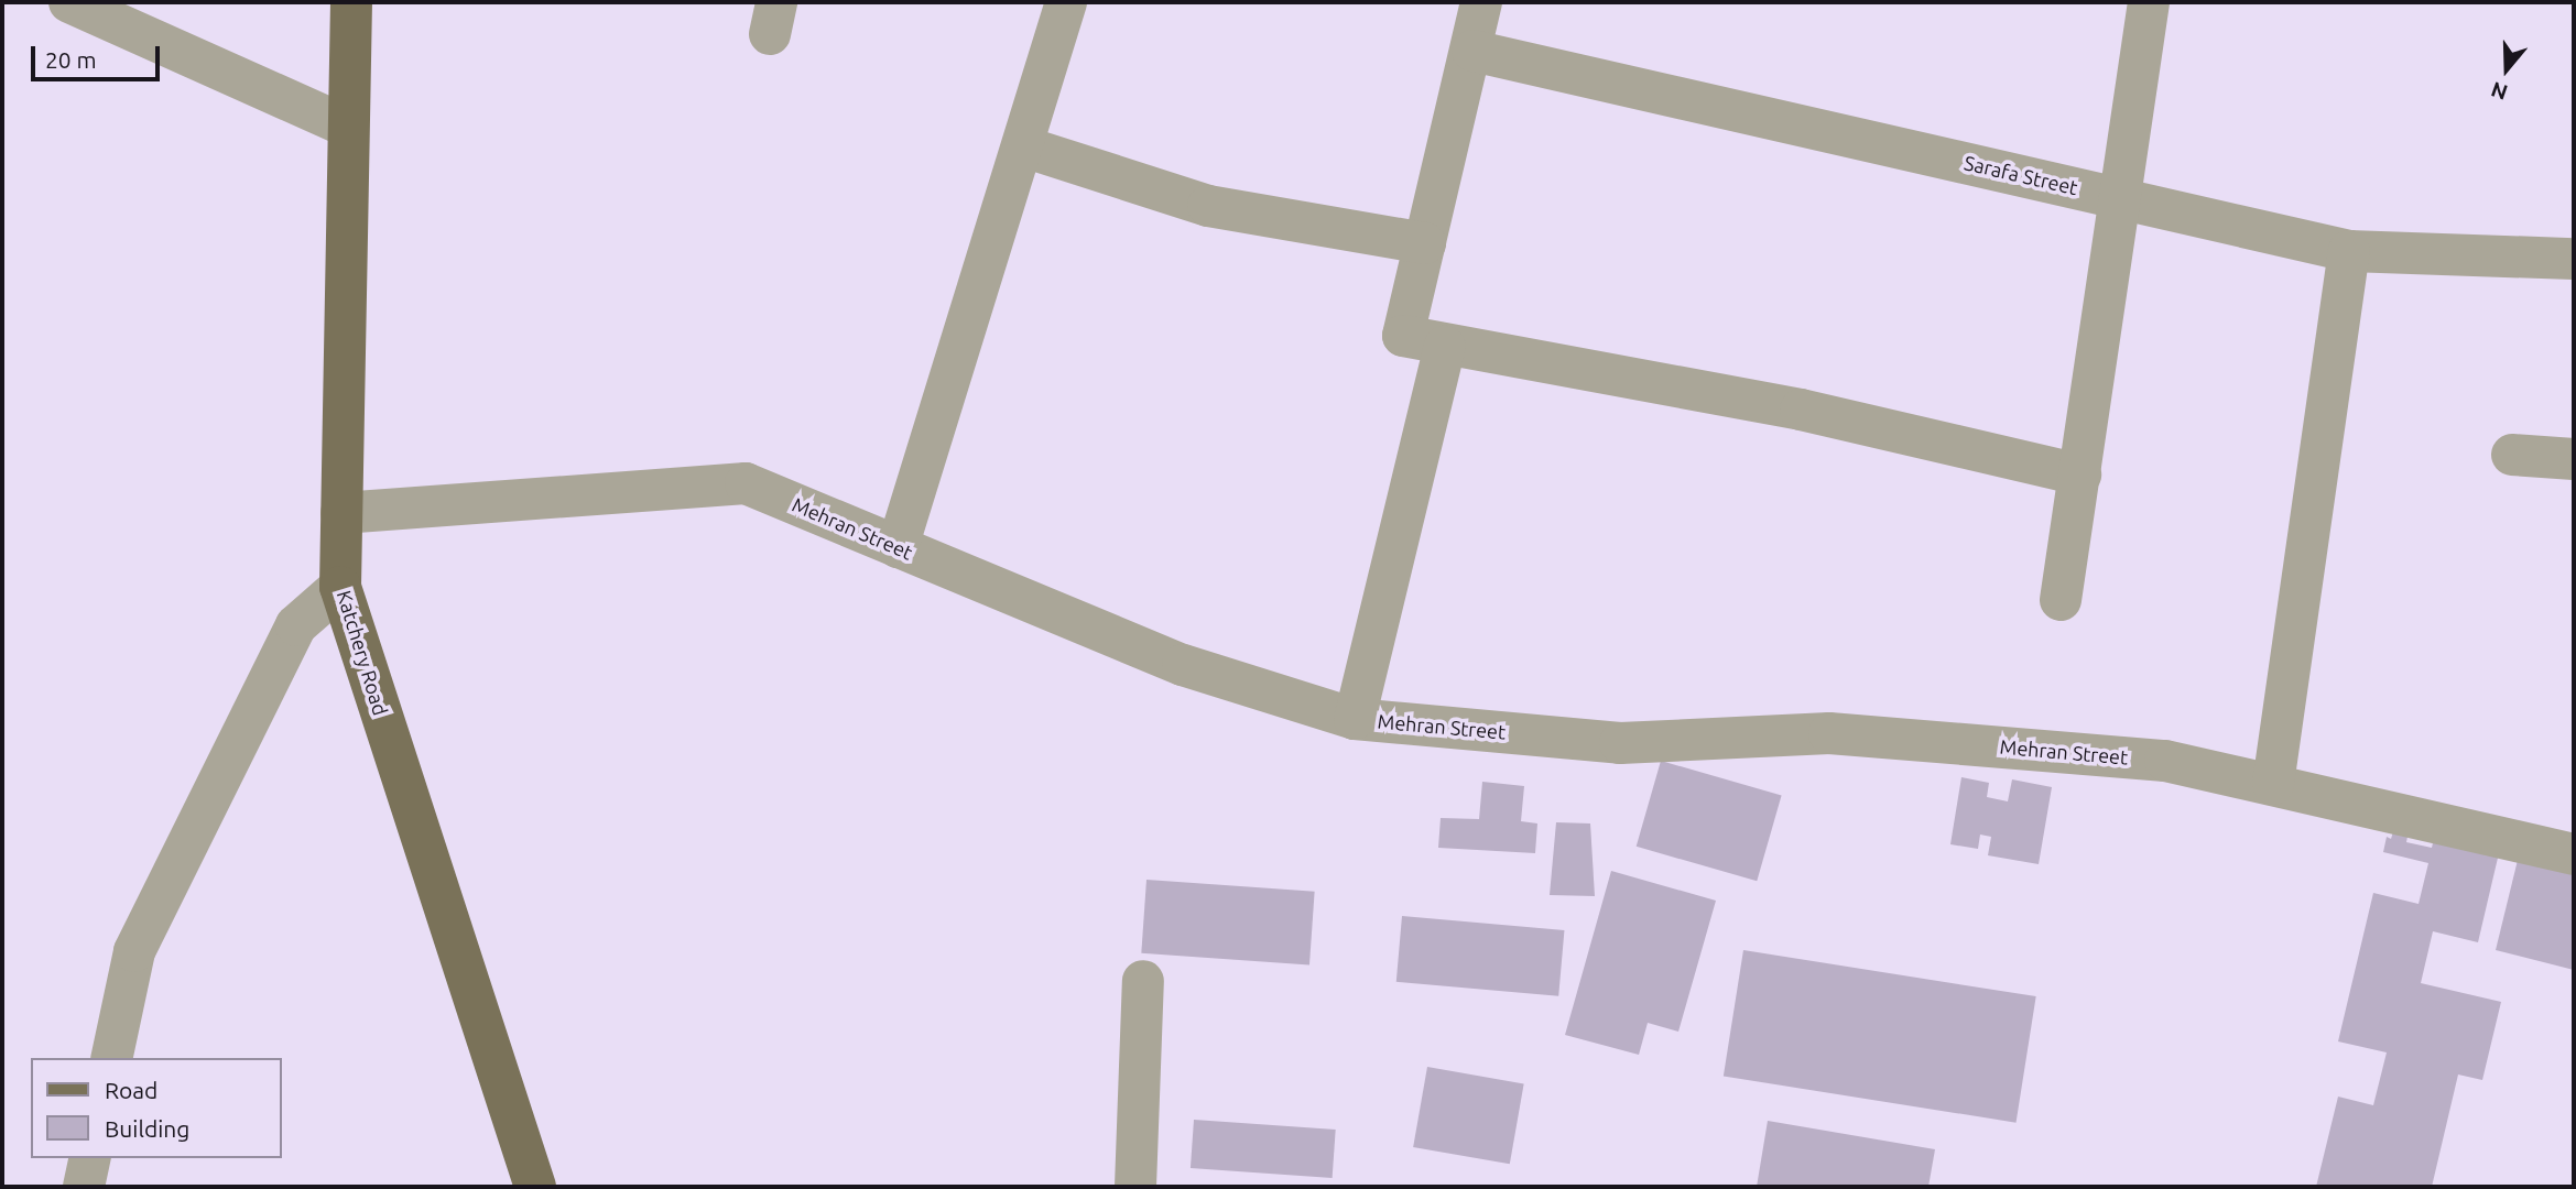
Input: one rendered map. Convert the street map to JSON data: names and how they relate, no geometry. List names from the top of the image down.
{
  "streets": {
    "main road": ["Katchery Road"],
    "street": ["Sarafa Street", "Mehran Street"]
  },
  "crossings": [
    ["Mehran Street", "Katchery Road"]
  ],
  "legend": ["Road", "Building"],
  "scale_bar": "20 m",
  "north": "bottom"
}
